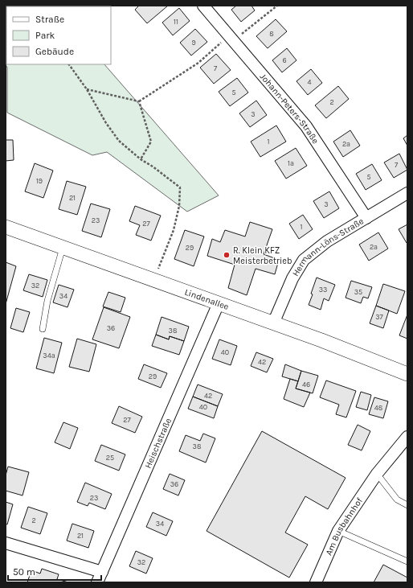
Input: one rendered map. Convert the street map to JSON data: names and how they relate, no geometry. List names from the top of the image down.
{
  "streets": {
    "street": [
      "Johann-Peters-Straße",
      "Hermann-Löns-Straße",
      "Lindenallee",
      "Heischstraße",
      "Am Busbahnhof"
    ]
  },
  "crossings": [
    ["Johann-Peters-Straße", "Hermann-Löns-Straße"],
    ["Hermann-Löns-Straße", "Lindenallee"],
    ["Lindenallee", "Heischstraße"]
  ],
  "places": ["R. Klein KFZ Meisterbetrieb"],
  "house_numbers": [
    "11",
    "8",
    "9",
    "6",
    "7",
    "4",
    "5",
    "2",
    "3",
    "1",
    "2a",
    "1a",
    "7",
    "5",
    "19",
    "21",
    "3",
    "23",
    "27",
    "1",
    "2a",
    "29",
    "32",
    "33",
    "35",
    "34",
    "37",
    "36",
    "38",
    "40",
    "34a",
    "42",
    "29",
    "46",
    "42",
    "40",
    "48",
    "27",
    "38",
    "25",
    "36",
    "23",
    "2",
    "34",
    "21",
    "32"
  ],
  "legend": ["Straße", "Park", "Gebäude"],
  "scale_bar": "50 m"
}
